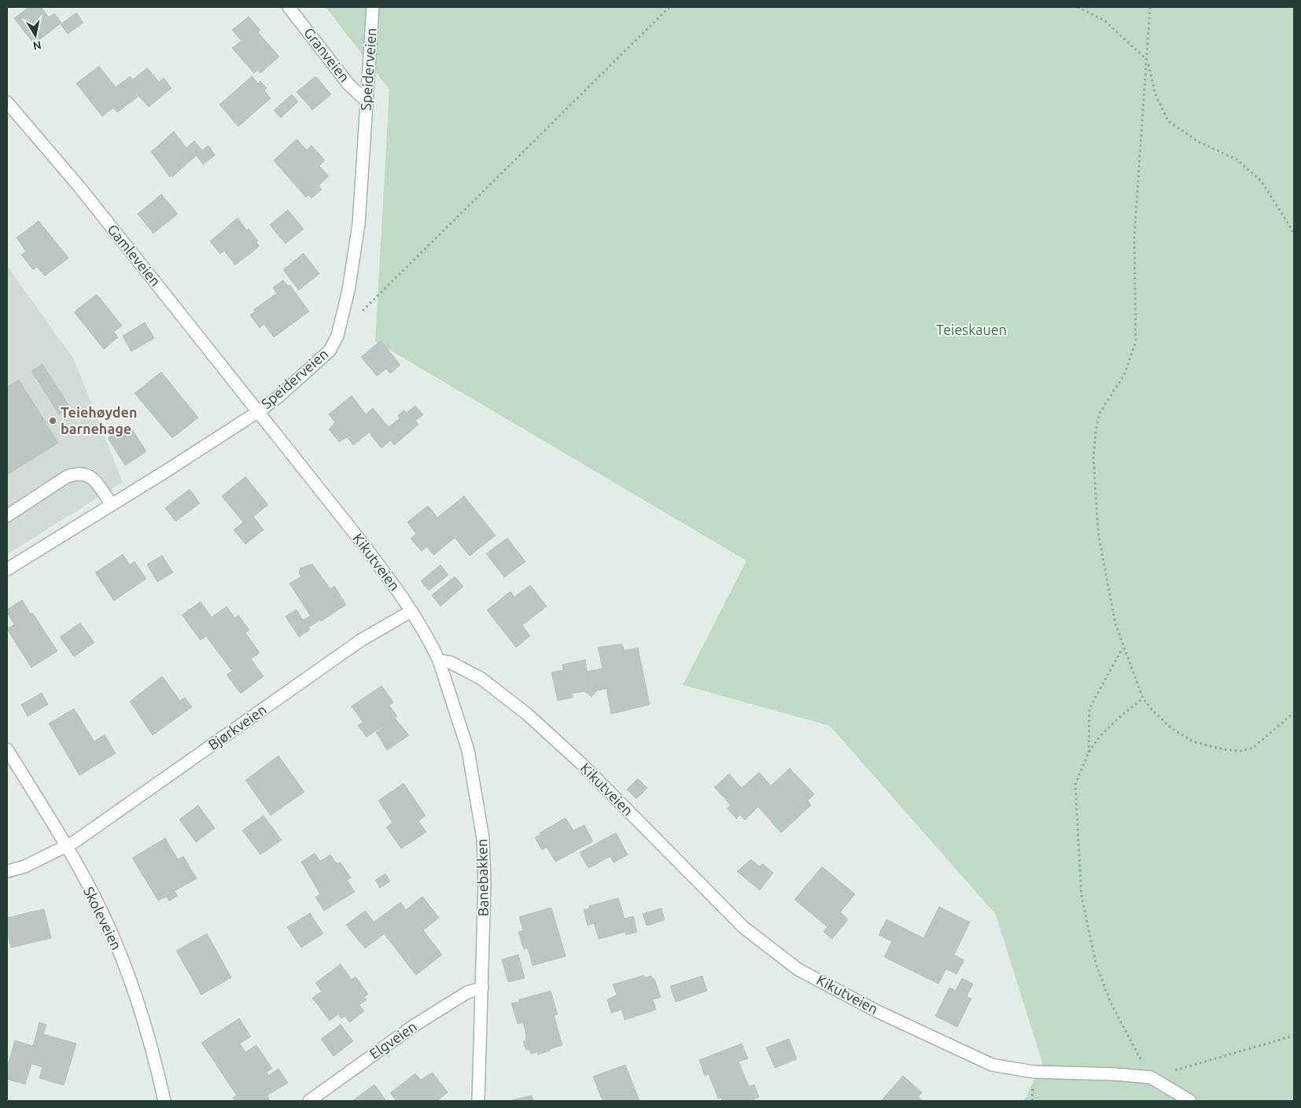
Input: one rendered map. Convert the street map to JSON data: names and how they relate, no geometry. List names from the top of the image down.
{
  "streets": {
    "street": [
      "Granveien",
      "Speiderveien",
      "Gamleveien",
      "Kikutveien",
      "Bjørkveien",
      "Banebakken",
      "Skoleveien",
      "Elgveien"
    ]
  },
  "crossings": [
    ["Granveien", "Speiderveien"],
    ["Speiderveien", "Gamleveien"],
    ["Speiderveien", "Kikutveien"],
    ["Gamleveien", "Kikutveien"],
    ["Kikutveien", "Bjørkveien"],
    ["Kikutveien", "Banebakken"],
    ["Bjørkveien", "Skoleveien"],
    ["Banebakken", "Elgveien"]
  ],
  "parks": ["Teieskauen"],
  "places": ["Teiehøyden barnehage"],
  "north": "bottom"
}
